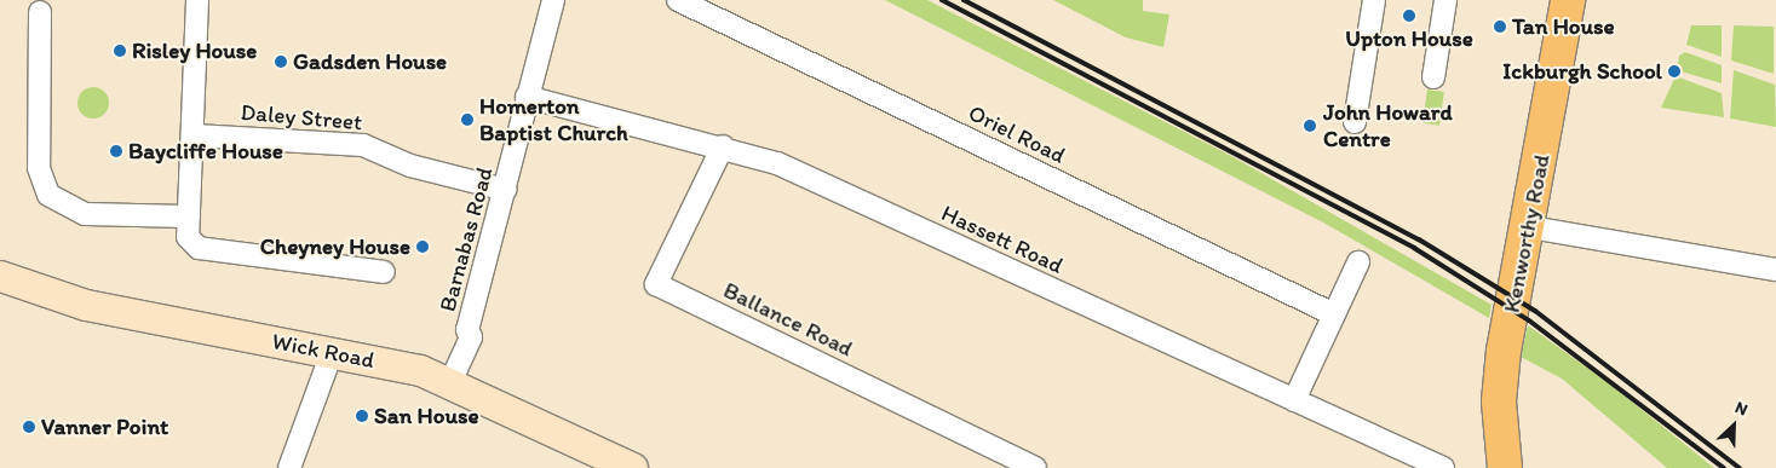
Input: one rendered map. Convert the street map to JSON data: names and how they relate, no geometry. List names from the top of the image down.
{
  "streets": {
    "highway": ["Kenworthy Road"],
    "main road": ["Wick Road"],
    "street": [
      "Daley Street",
      "Oriel Road",
      "Barnabas Road",
      "Hassett Road",
      "Ballance Road"
    ]
  },
  "crossings": [
    ["Daley Street", "Barnabas Road"],
    ["Barnabas Road", "Hassett Road"],
    ["Barnabas Road", "Wick Road"],
    ["Hassett Road", "Ballance Road"]
  ],
  "places": [
    "Upton House",
    "Tan House",
    "Risley House",
    "Gadsden House",
    "Ickburgh School",
    "Homerton Baptist Church",
    "John Howard Centre",
    "Baycliffe House",
    "Cheyney House",
    "San House",
    "Vanner Point"
  ],
  "north": "top right"
}
